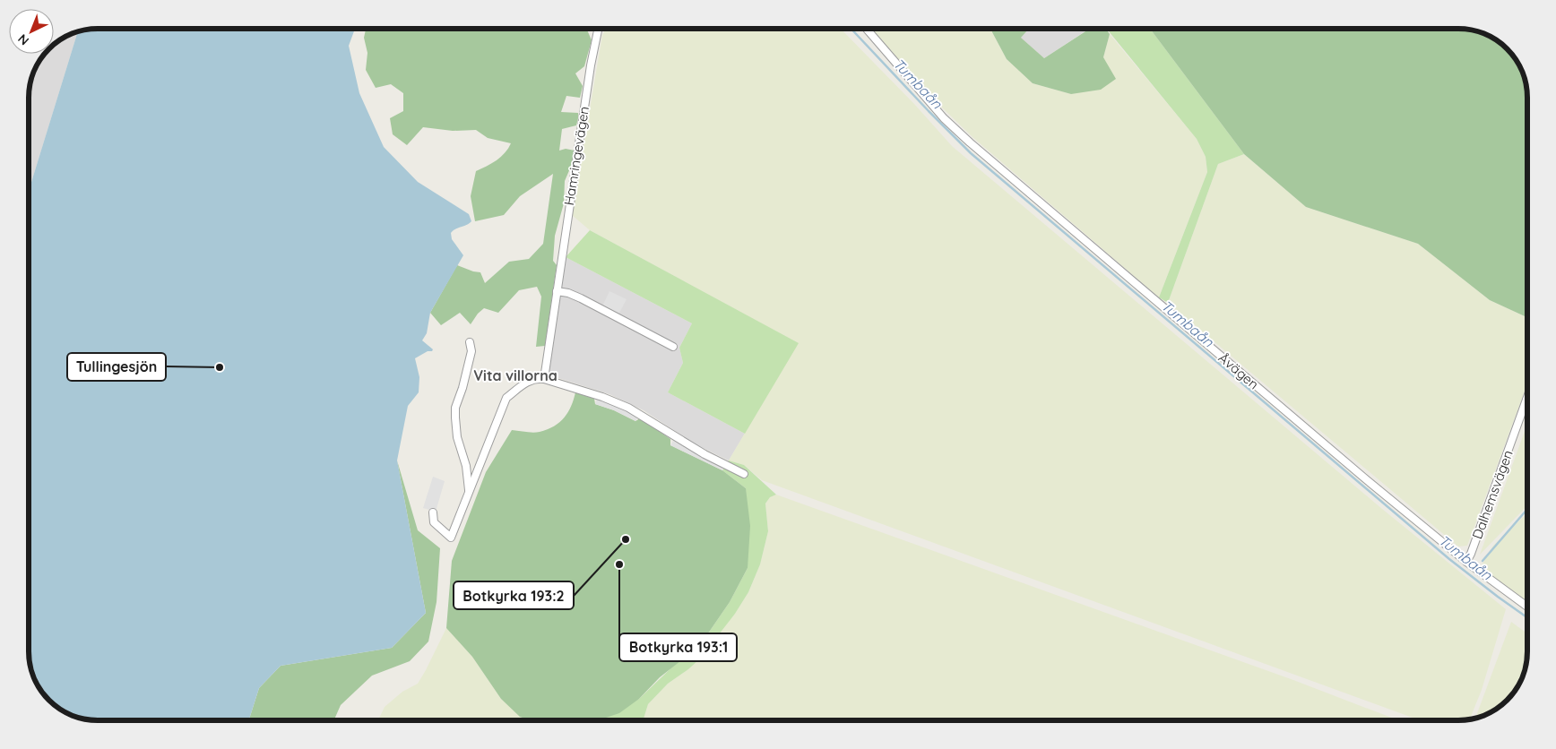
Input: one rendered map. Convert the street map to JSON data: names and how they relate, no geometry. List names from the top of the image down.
{
  "streets": {
    "street": ["Hamringevägen", "Åvägen", "Dalhemsvägen"]
  },
  "crossings": [
    ["Åvägen", "Dalhemsvägen"]
  ],
  "districts": ["Vita villorna"],
  "water": ["Tumbaån"],
  "places": ["Tullingesjön", "Botkyrka 193:2", "Botkyrka 193:1"],
  "north": "bottom left"
}
